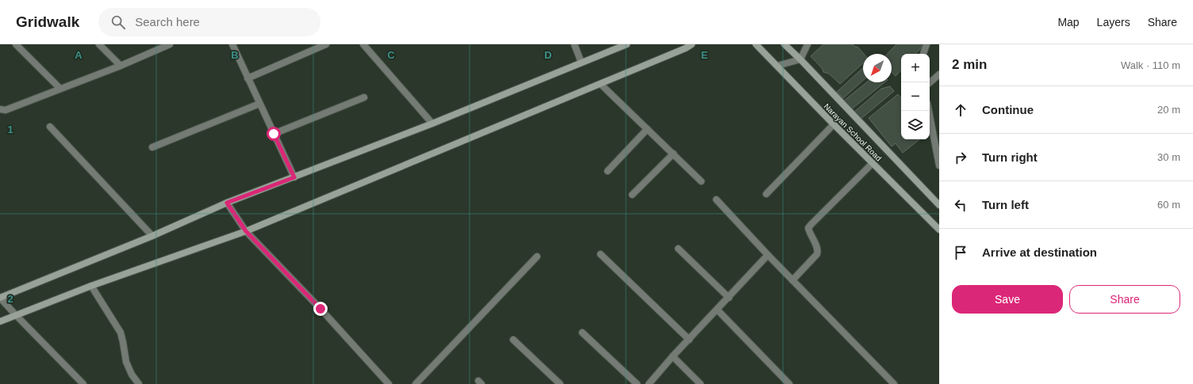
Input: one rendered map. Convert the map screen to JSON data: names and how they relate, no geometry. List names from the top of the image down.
{
  "streets": {
    "street": ["Narayan School Road"]
  },
  "north": "bottom left",
  "page": {
    "header": "Gridwalk",
    "search": "Search here",
    "nav": ["Map", "Layers", "Share"],
    "heading": ["2 min", "Walk · 110 m"],
    "map_buttons": ["+", "−"],
    "list": [
      ["Continue", "20 m"],
      ["Turn right", "30 m"],
      ["Turn left", "60 m"],
      "Arrive at destination"
    ],
    "buttons": ["Save", "Share"]
  },
  "grid": {
    "columns": [
      "A",
      "B",
      "C",
      "D",
      "E"
    ],
    "rows": ["1", "2"]
  }
}
